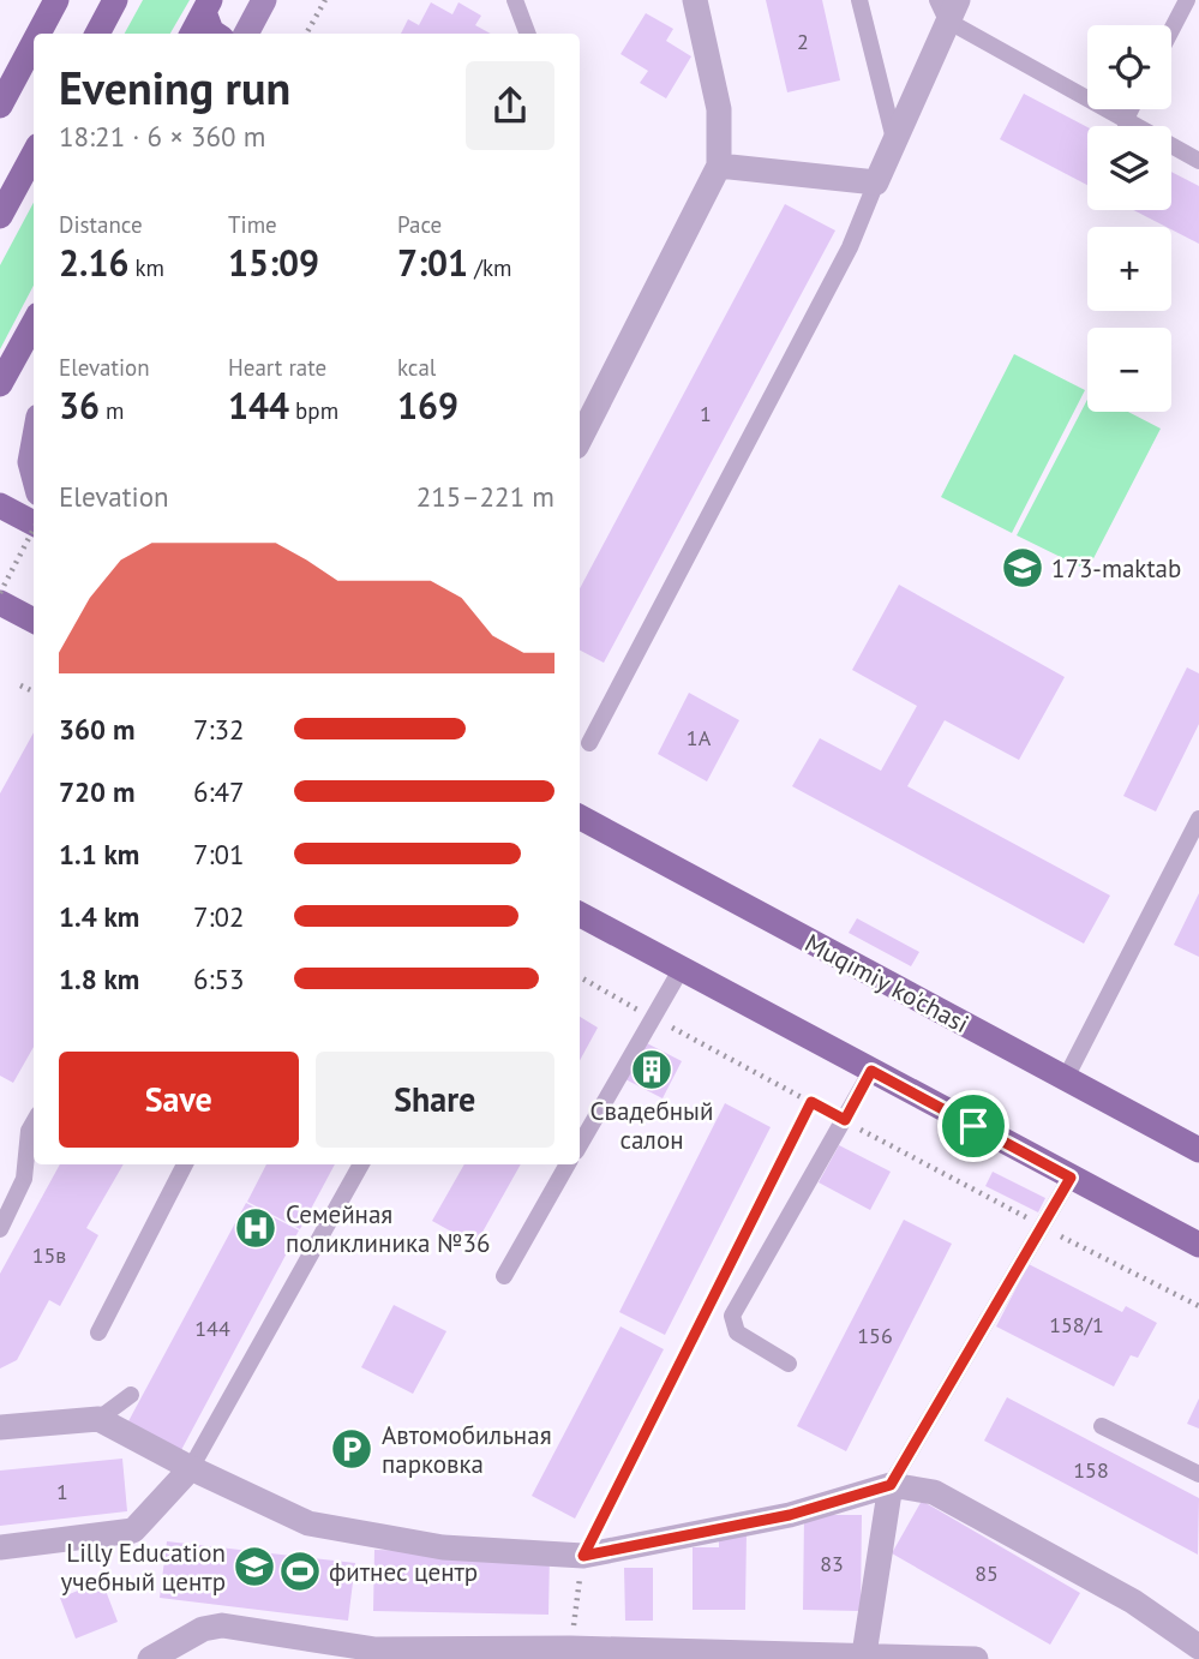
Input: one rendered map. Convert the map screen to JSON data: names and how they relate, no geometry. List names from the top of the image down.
{
  "streets": {
    "main road": ["Muqimiy ko'chasi"]
  },
  "places": {
    "school or university": ["173-maktab", "Lilly Education учебный центр"],
    "building": ["Свадебный салон"],
    "hospital": ["Семейная поликлиника №36"],
    "parking": ["Автомобильная парковка"],
    "sports": ["фитнес центр"]
  },
  "house_numbers": [
    "2",
    "1",
    "1A",
    "15в",
    "158/1",
    "144",
    "156",
    "158",
    "1",
    "83",
    "85"
  ],
  "page": {
    "map_buttons": ["+", "−"],
    "heading": ["Evening run", "18:21 · 6 × 360 m"],
    "stats": [
      ["Distance", "2.16 km"],
      ["Time", "15:09"],
      ["Pace", "7:01 /km"],
      ["Elevation", "36 m"],
      ["Heart rate", "144 bpm"],
      ["kcal", "169"]
    ],
    "chart": ["Elevation", "215–221 m"],
    "list": [
      {
        "name": "360 m",
        "note": "7:32"
      },
      {
        "name": "720 m",
        "note": "6:47"
      },
      {
        "name": "1.1 km",
        "note": "7:01"
      },
      {
        "name": "1.4 km",
        "note": "7:02"
      },
      {
        "name": "1.8 km",
        "note": "6:53"
      }
    ],
    "buttons": ["Save", "Share"]
  }
}
